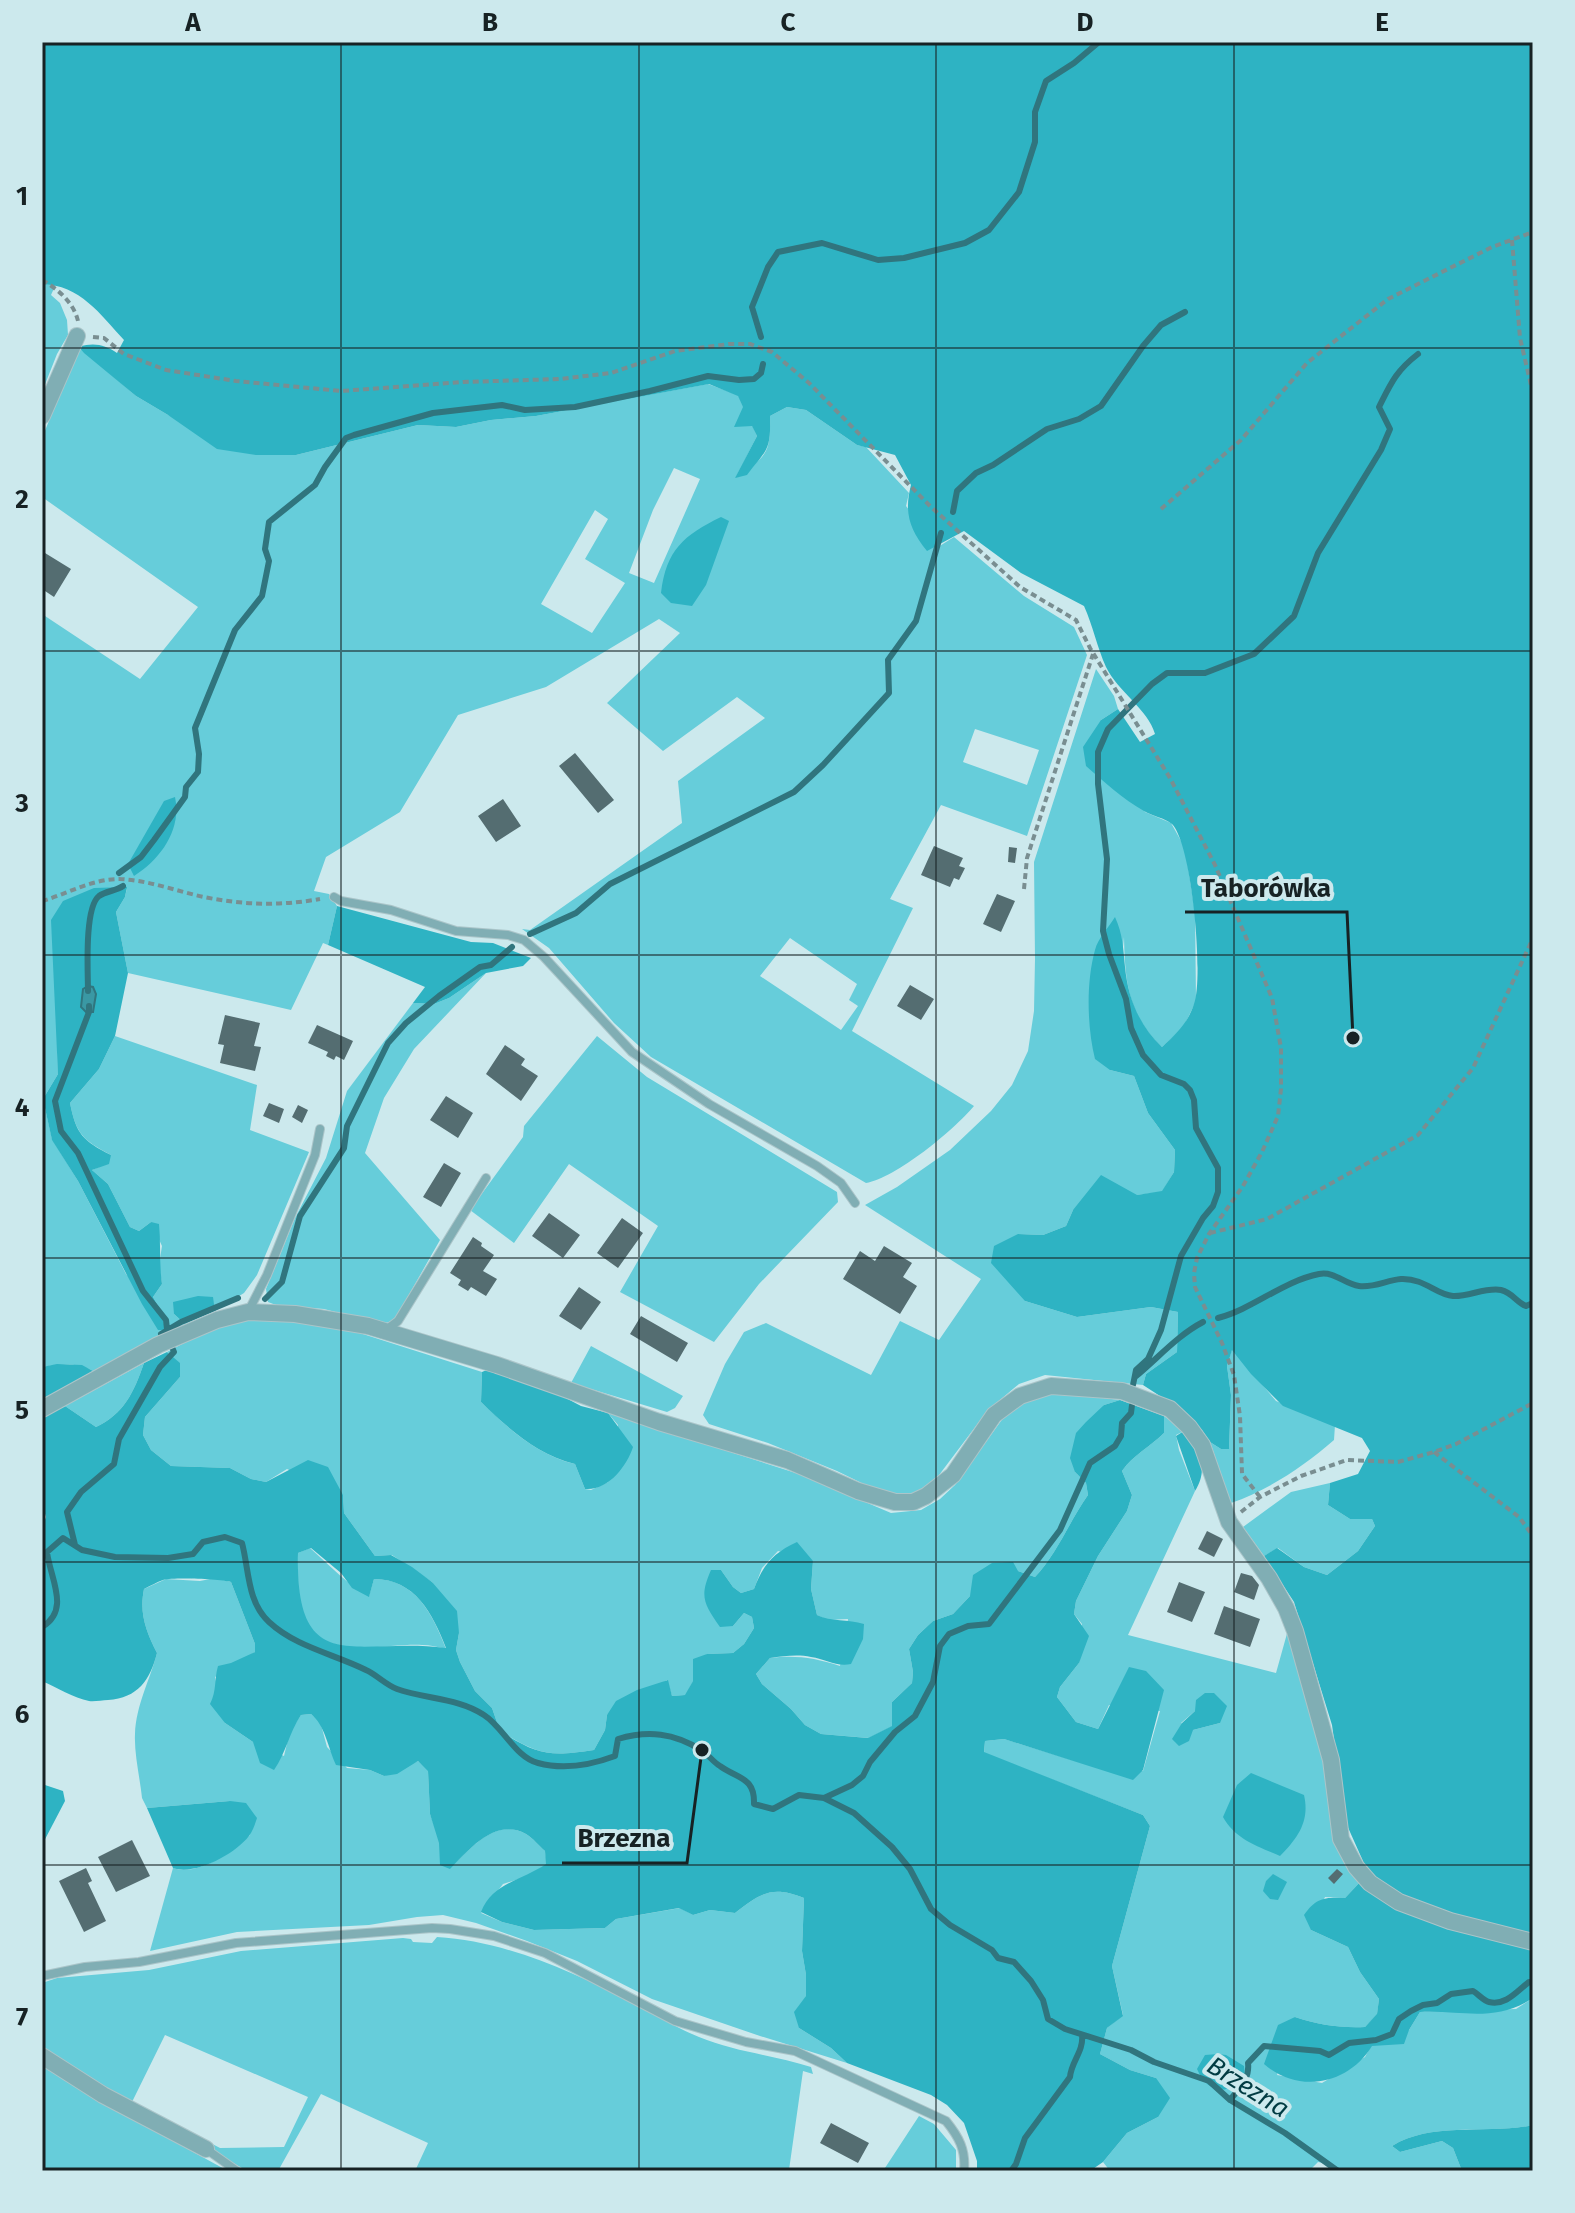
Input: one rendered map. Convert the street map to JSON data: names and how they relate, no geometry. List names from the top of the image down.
{
  "water": ["Brzezna"],
  "places": ["Taborówka", "Brzezna"],
  "grid": {
    "columns": [
      "A",
      "B",
      "C",
      "D",
      "E"
    ],
    "rows": [
      "1",
      "2",
      "3",
      "4",
      "5",
      "6",
      "7"
    ]
  }
}
